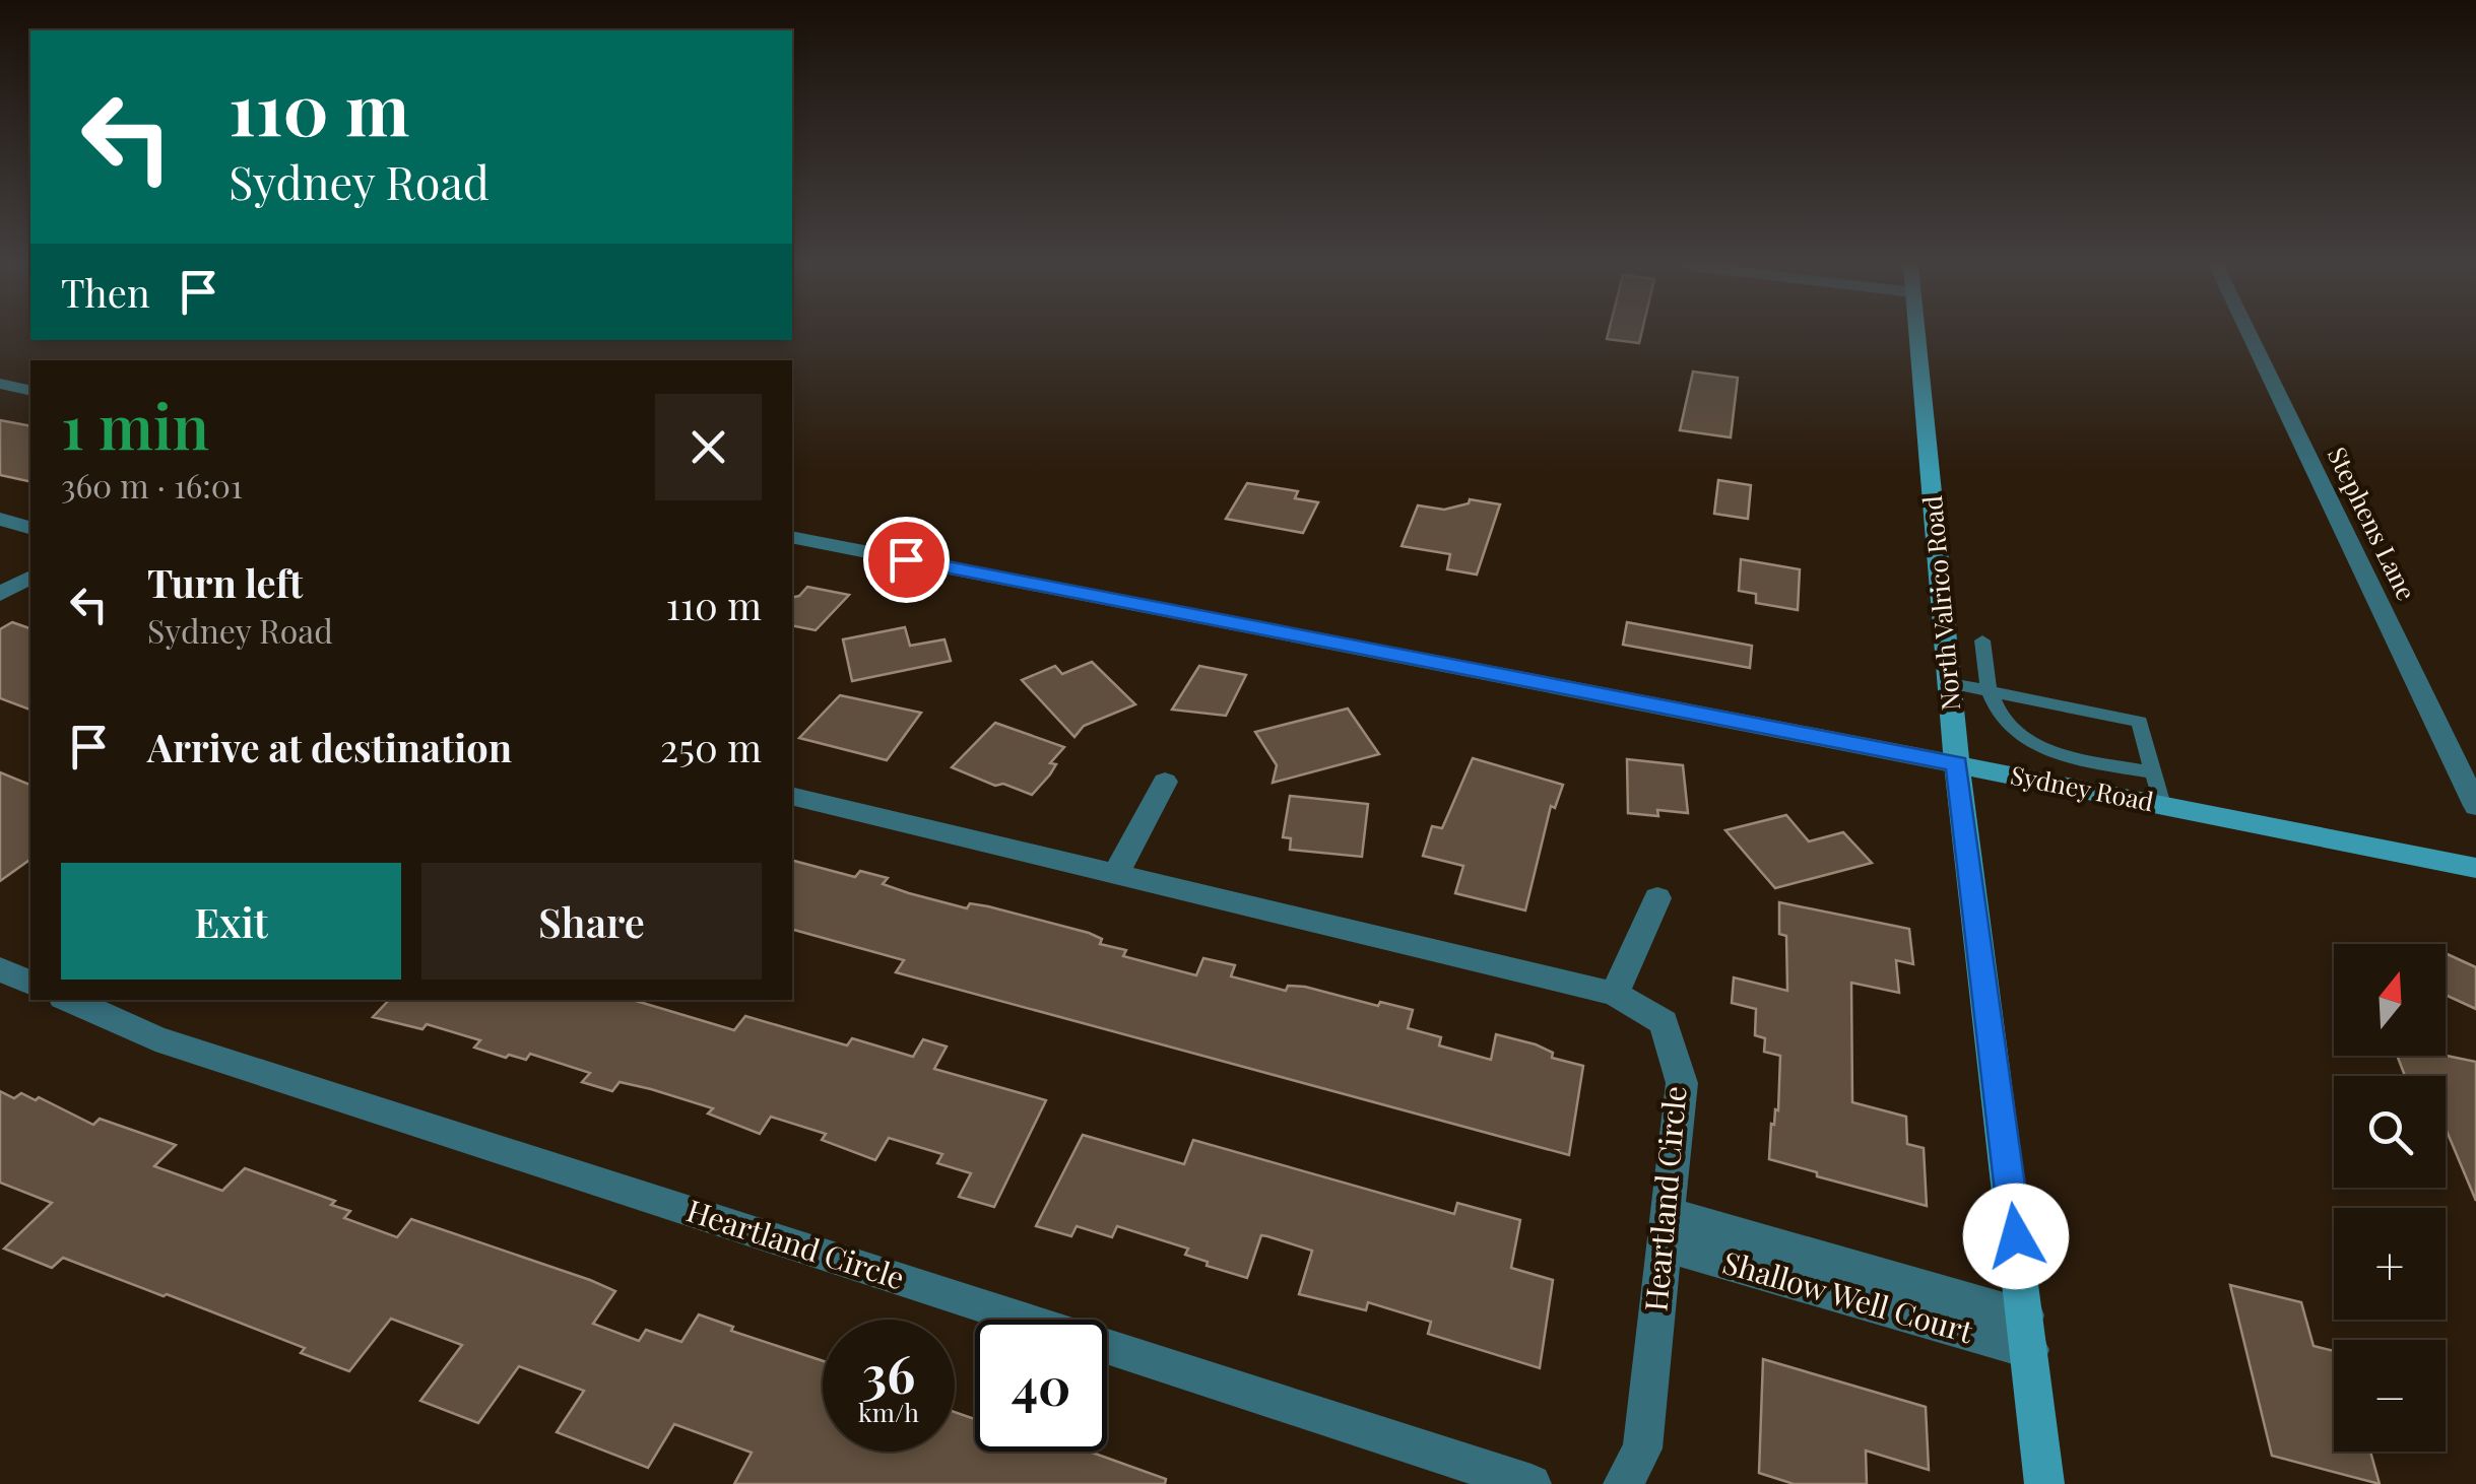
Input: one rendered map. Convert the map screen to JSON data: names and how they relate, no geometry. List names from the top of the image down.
{
  "streets": {
    "street": [
      "Stephens Lane",
      "North Valrico Road",
      "Sydney Road",
      "Heartland Circle",
      "Shallow Well Court"
    ]
  },
  "crossings": [
    ["North Valrico Road", "Sydney Road"],
    ["North Valrico Road", "Shallow Well Court"],
    ["Heartland Circle", "Shallow Well Court"]
  ],
  "north": "top",
  "page": {
    "turn": ["110 m", "Sydney Road"],
    "then": "Then",
    "heading": ["1 min", "360 m · 16:01"],
    "list": [
      {
        "name": "Turn left",
        "note": "Sydney Road",
        "value": "110 m"
      },
      {
        "name": "Arrive at destination",
        "value": "250 m"
      }
    ],
    "buttons": ["Exit", "Share"],
    "map_buttons": ["+", "−"],
    "speed": "36 km/h",
    "limit": "40"
  }
}
